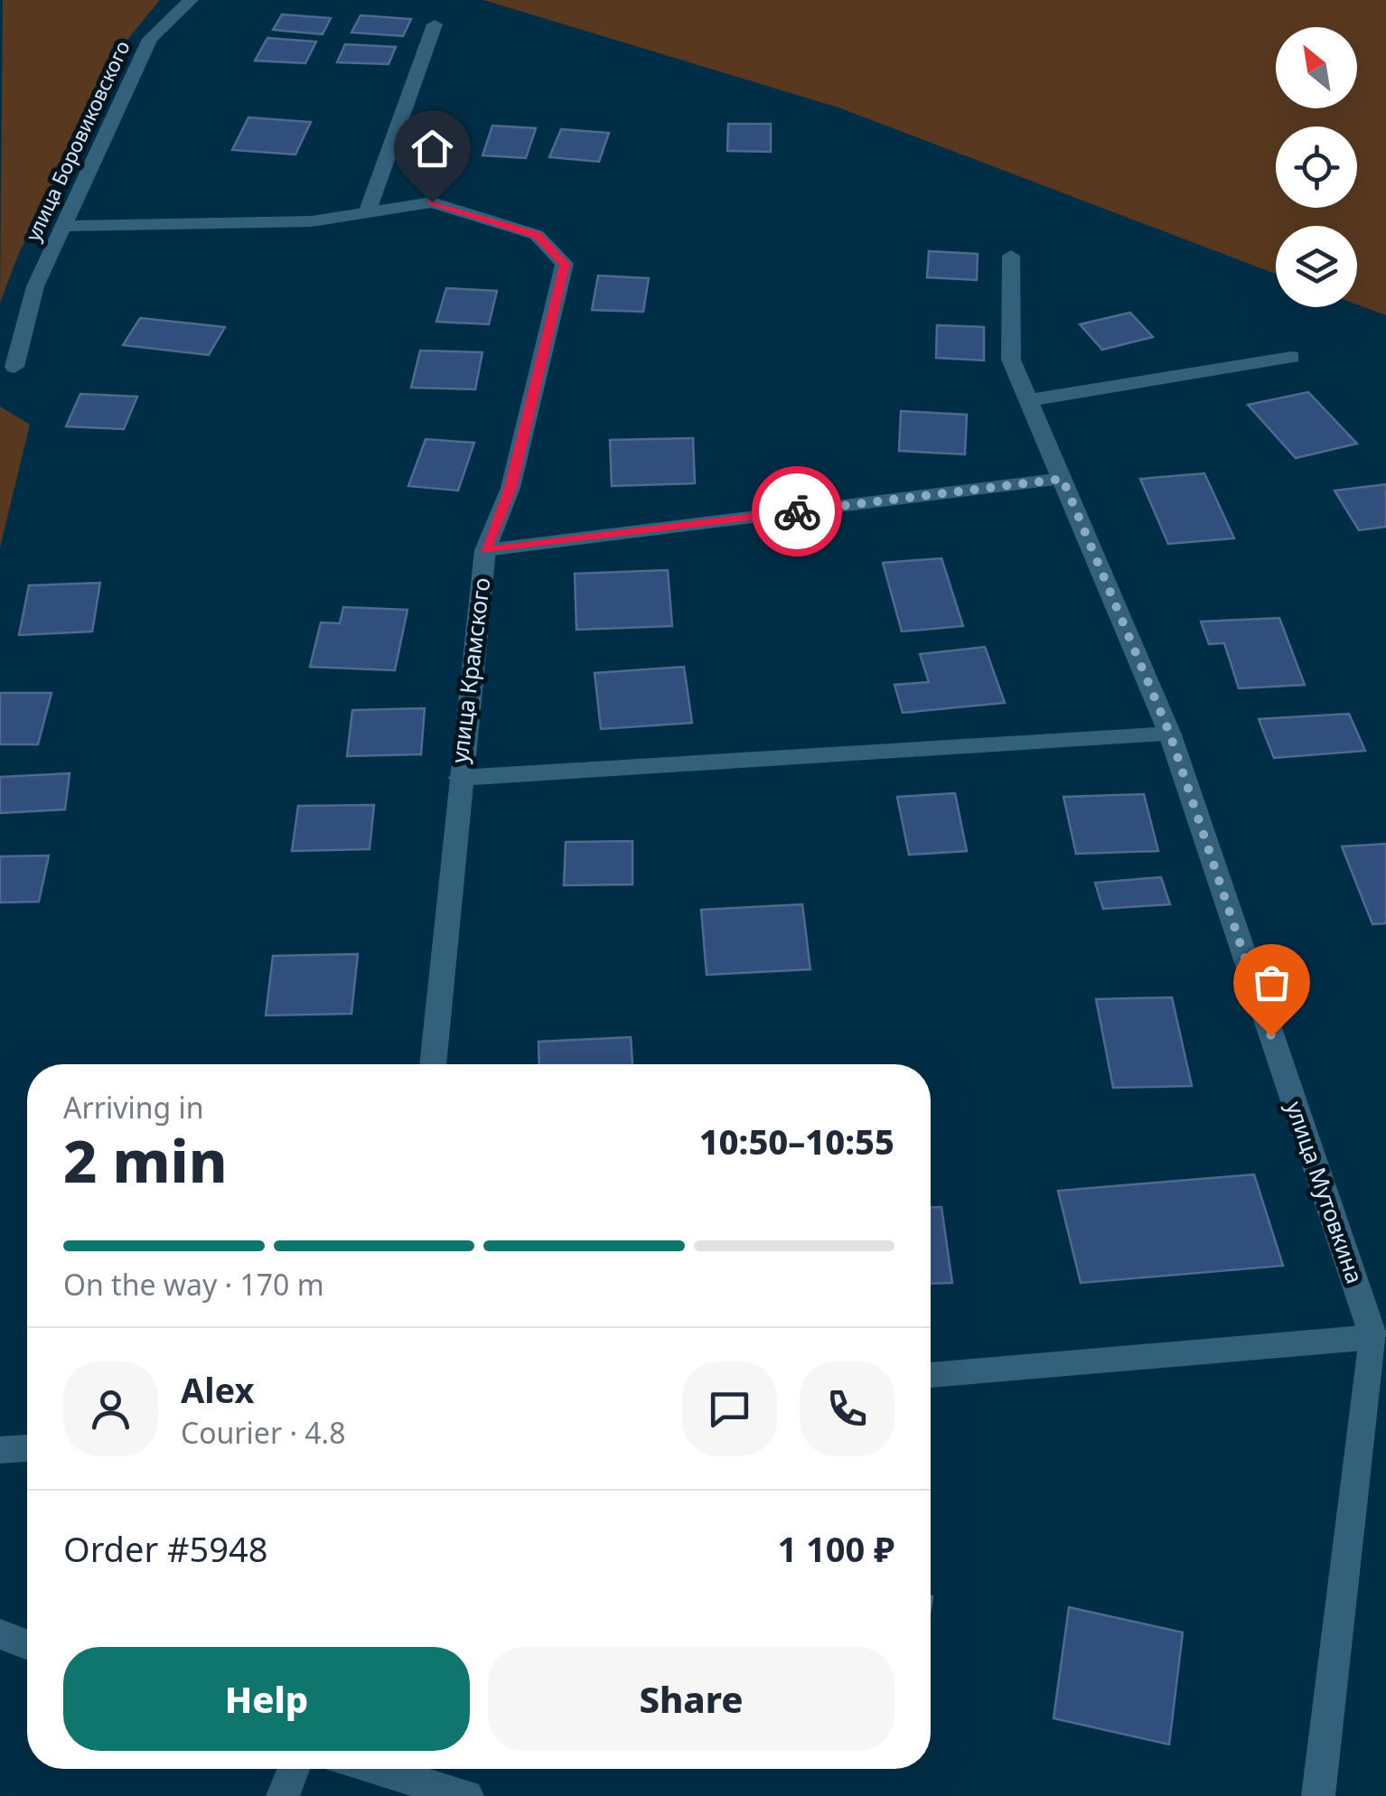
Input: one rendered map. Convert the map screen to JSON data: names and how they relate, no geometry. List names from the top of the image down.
{
  "streets": {
    "street": ["улица Боровиковского", "улица Крамского", "улица Мутовкина"]
  },
  "north": "top left",
  "page": {
    "heading": ["2 min", "Arriving in", "10:50–10:55"],
    "panel": [
      "Alex",
      "Courier · 4.8",
      "Order #5948",
      "1 100 ₽"
    ],
    "bar": "On the way · 170 m",
    "buttons": ["Help", "Share"]
  }
}
